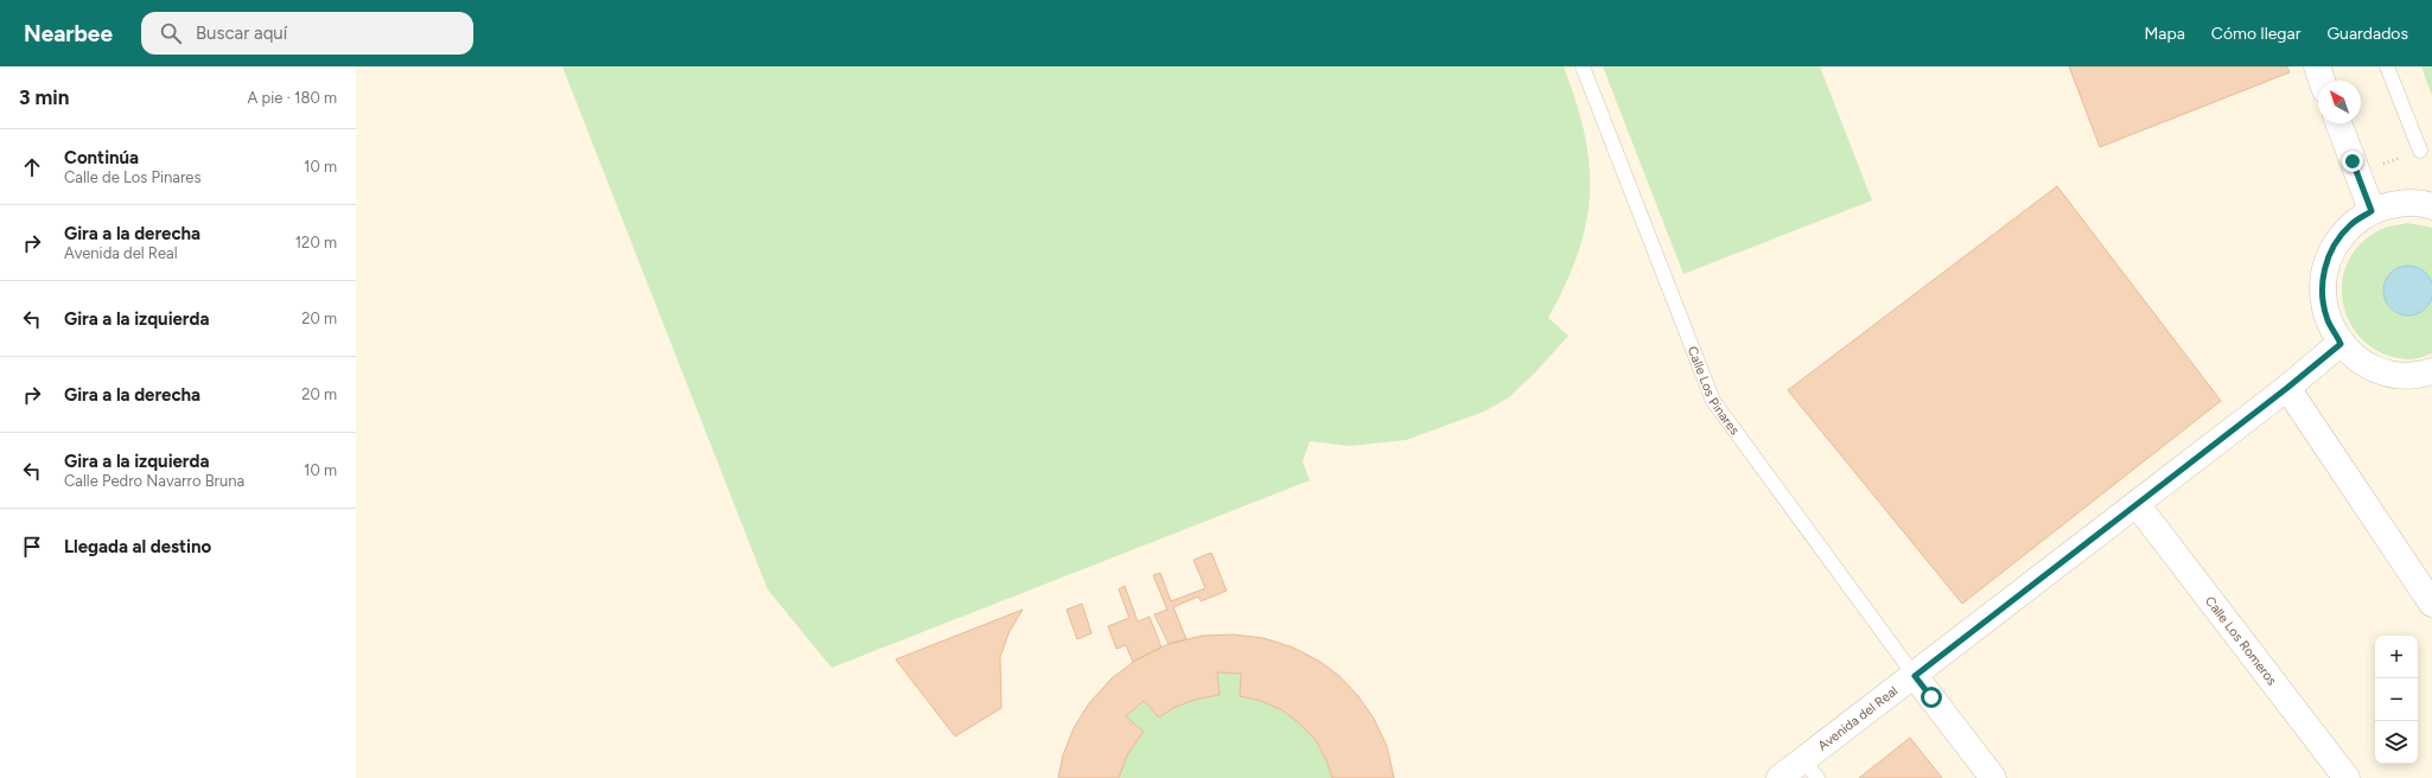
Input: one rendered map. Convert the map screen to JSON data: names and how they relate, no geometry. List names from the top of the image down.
{
  "streets": {
    "street": ["Calle Los Romeros", "Avenida del Real"],
    "lane": ["Calle Los Pinares"]
  },
  "crossings": [
    ["Calle Los Pinares", "Avenida del Real"],
    ["Calle Los Romeros", "Avenida del Real"]
  ],
  "north": "top left",
  "page": {
    "header": "Nearbee",
    "search": "Buscar aquí",
    "nav": ["Mapa", "Cómo llegar", "Guardados"],
    "heading": ["3 min", "A pie · 180 m"],
    "list": [
      ["Continúa", "Calle de Los Pinares", "10 m"],
      ["Gira a la derecha", "Avenida del Real", "120 m"],
      ["Gira a la izquierda", "20 m"],
      ["Gira a la derecha", "20 m"],
      ["Gira a la izquierda", "Calle Pedro Navarro Bruna", "10 m"],
      "Llegada al destino"
    ],
    "map_buttons": ["+", "−"]
  }
}
